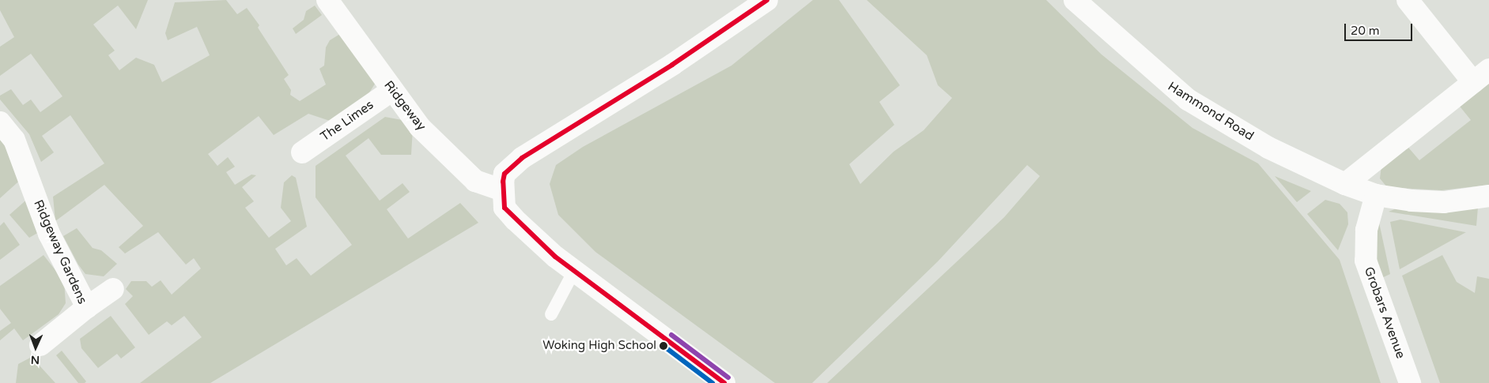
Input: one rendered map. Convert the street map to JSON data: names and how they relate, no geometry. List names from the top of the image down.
{
  "streets": {
    "street": [
      "Ridgeway",
      "Hammond Road",
      "The Limes",
      "Ridgeway Gardens",
      "Grobars Avenue"
    ]
  },
  "crossings": [
    ["Ridgeway", "The Limes"],
    ["Hammond Road", "Grobars Avenue"]
  ],
  "places": ["Woking High School"],
  "scale_bar": "20 m",
  "north": "bottom"
}
